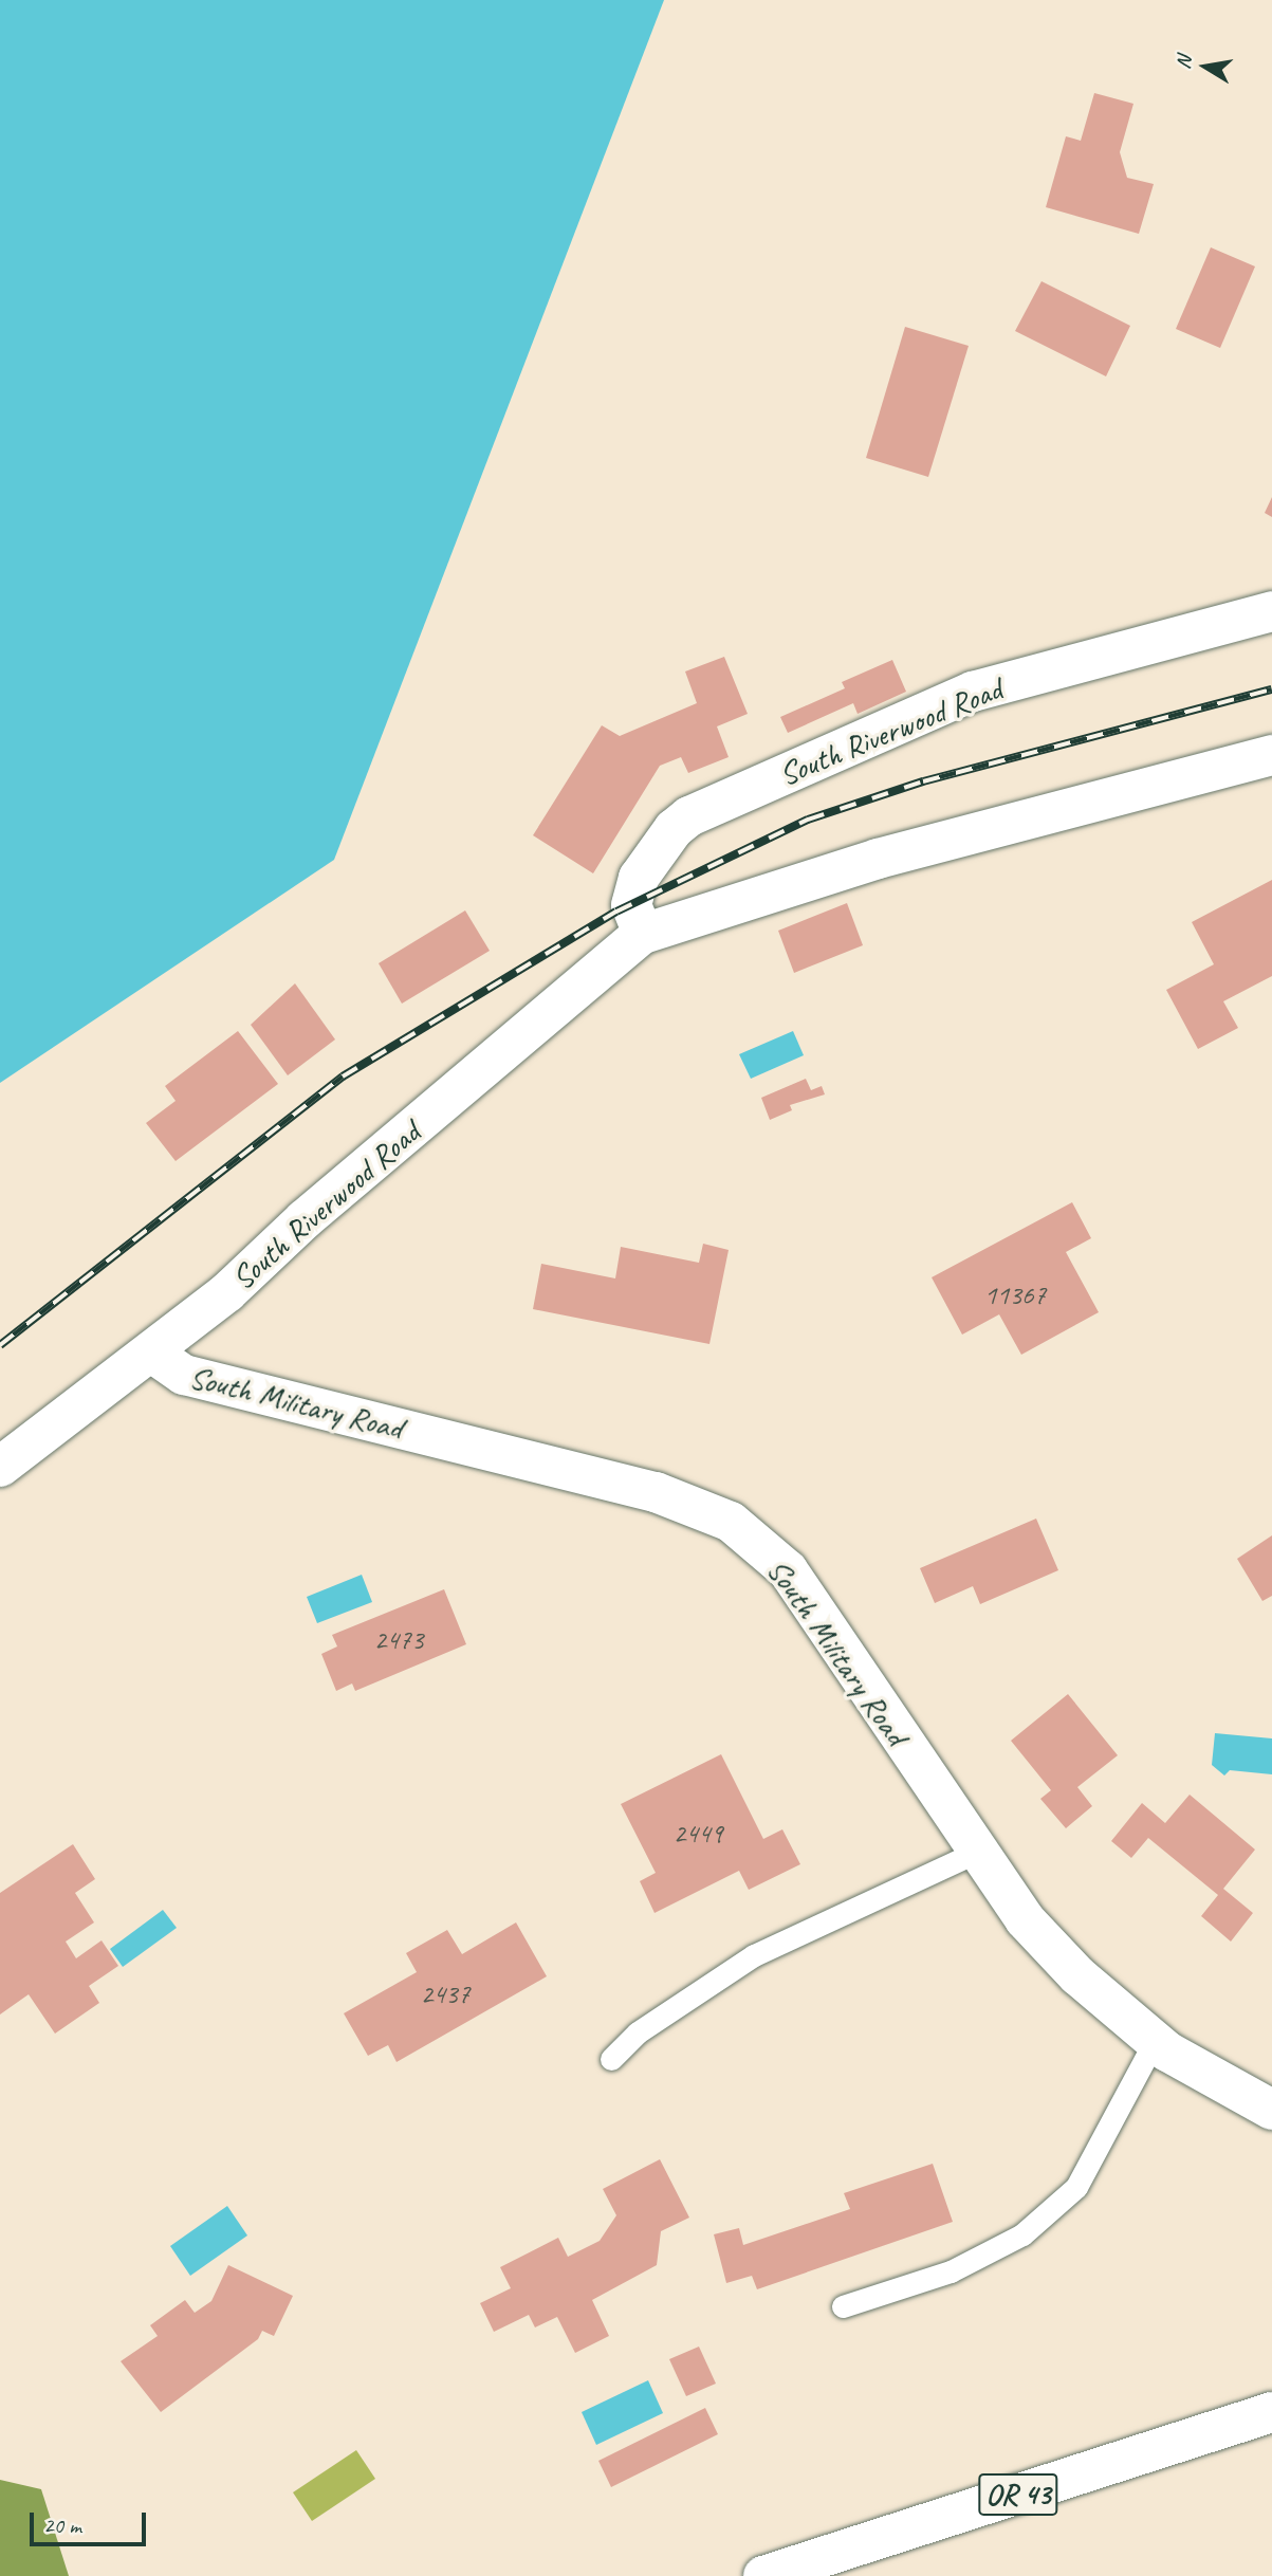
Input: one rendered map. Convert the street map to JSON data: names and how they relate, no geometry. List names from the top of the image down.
{
  "streets": {
    "street": ["South Riverwood Road", "South Military Road", "OR 43"]
  },
  "crossings": [
    ["South Riverwood Road", "South Military Road"]
  ],
  "house_numbers": [
    "11367",
    "2473",
    "2449",
    "2437"
  ],
  "scale_bar": "20 m",
  "north": "left"
}
